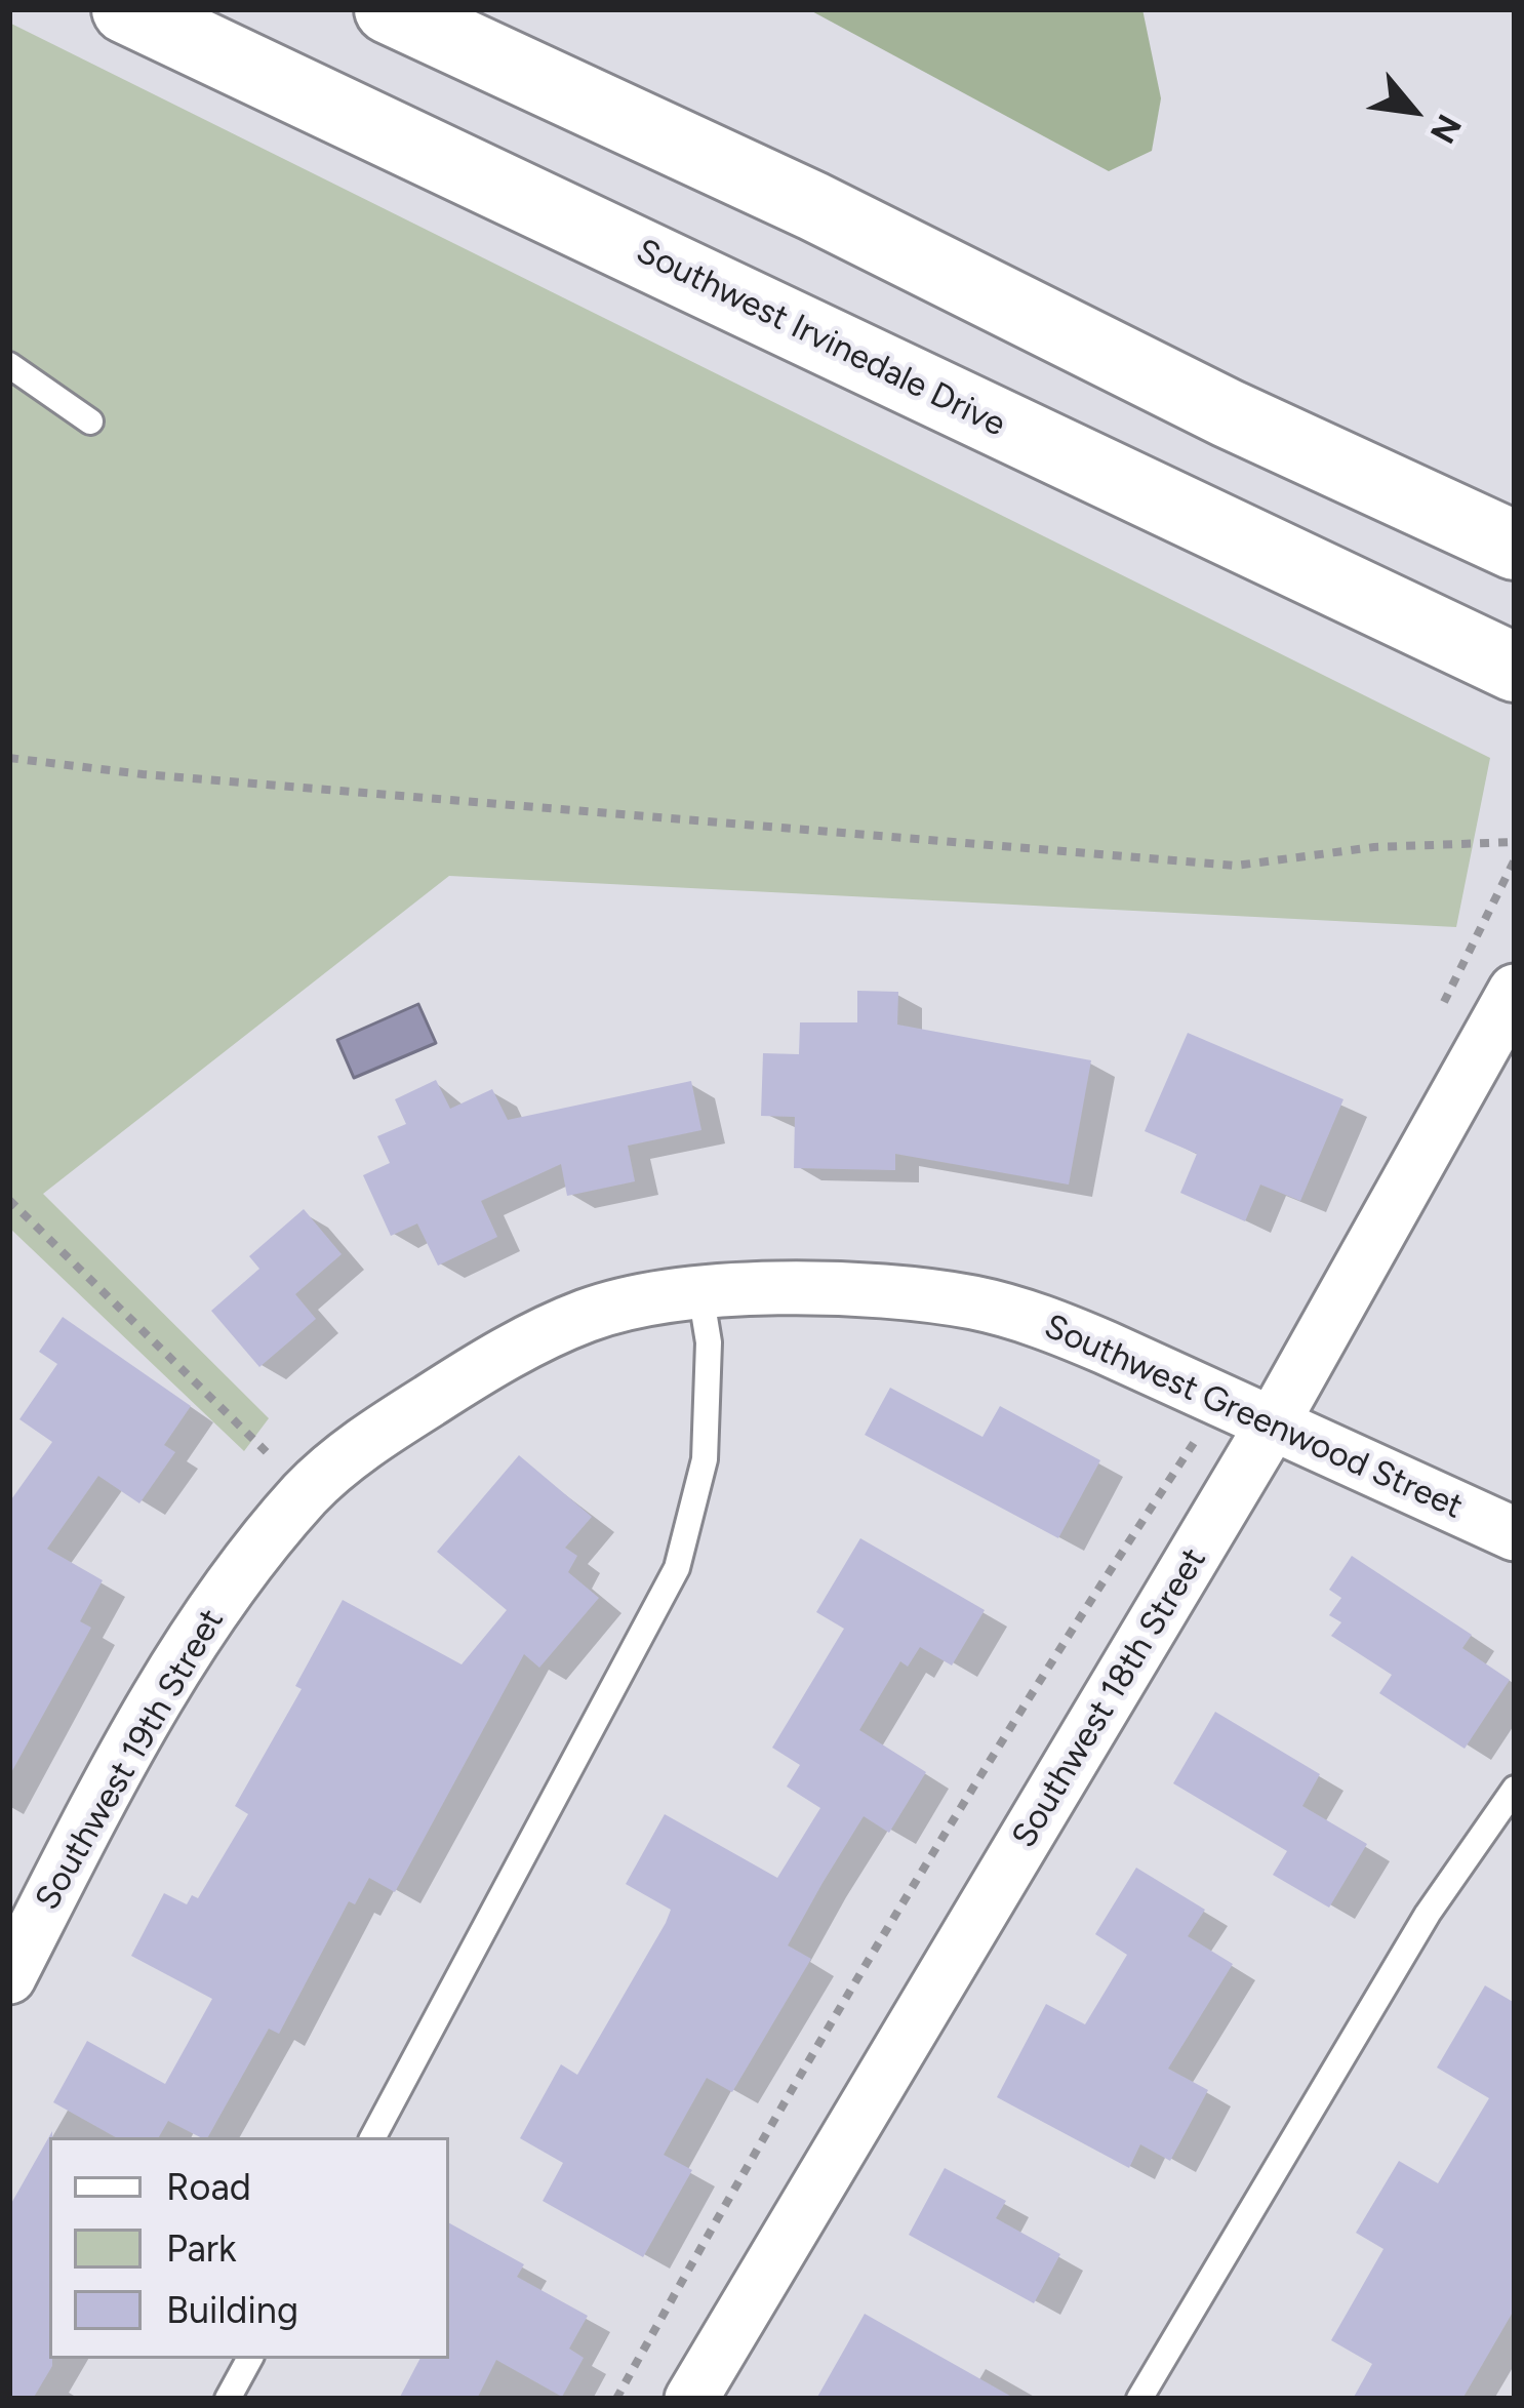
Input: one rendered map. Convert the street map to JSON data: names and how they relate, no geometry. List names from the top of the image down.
{
  "streets": {
    "main road": ["Southwest Irvinedale Drive"],
    "street": ["Southwest Greenwood Street", "Southwest 18th Street", "Southwest 19th Street"]
  },
  "crossings": [
    ["Southwest Greenwood Street", "Southwest 18th Street"],
    ["Southwest Greenwood Street", "Southwest 19th Street"]
  ],
  "legend": ["Road", "Park", "Building"],
  "north": "bottom right"
}
